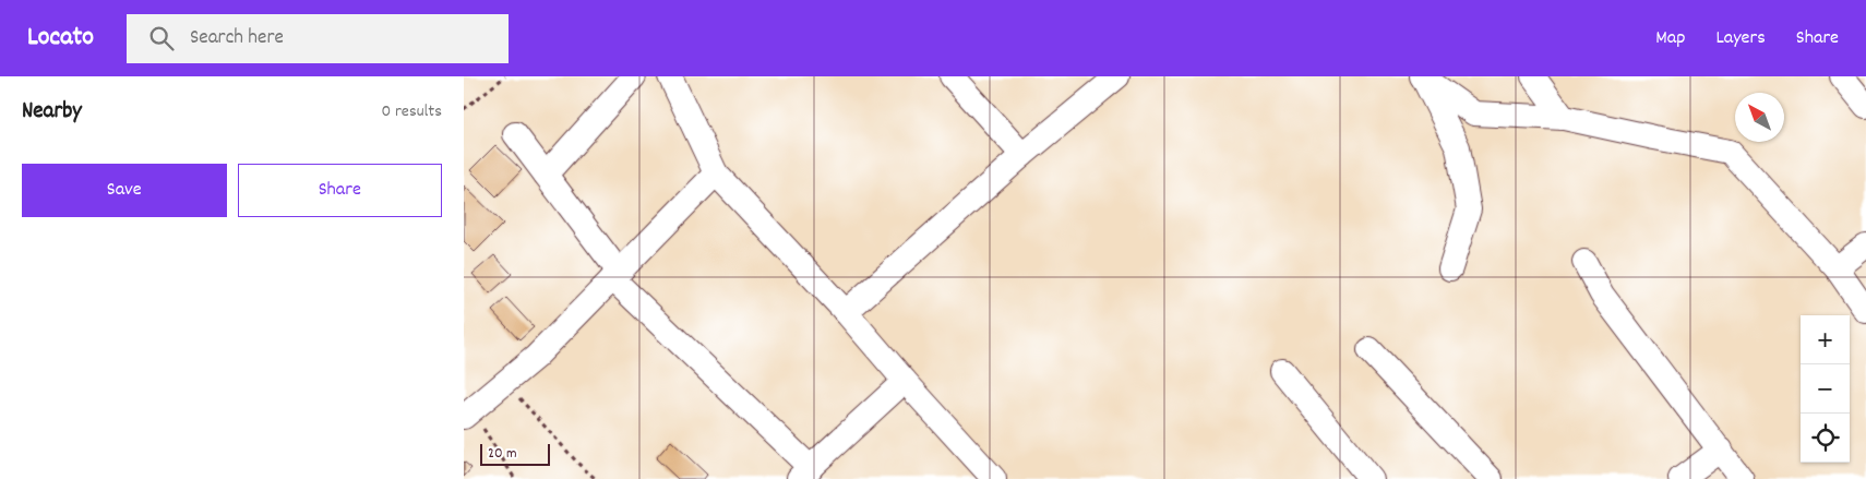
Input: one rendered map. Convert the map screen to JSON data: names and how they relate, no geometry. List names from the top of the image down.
{
  "scale_bar": "20 m",
  "north": "top left",
  "page": {
    "header": "Locato",
    "search": "Search here",
    "nav": ["Map", "Layers", "Share"],
    "heading": ["Nearby", "0 results"],
    "buttons": ["Save", "Share"],
    "map_buttons": ["+", "−"],
    "scale": "20 m"
  }
}
